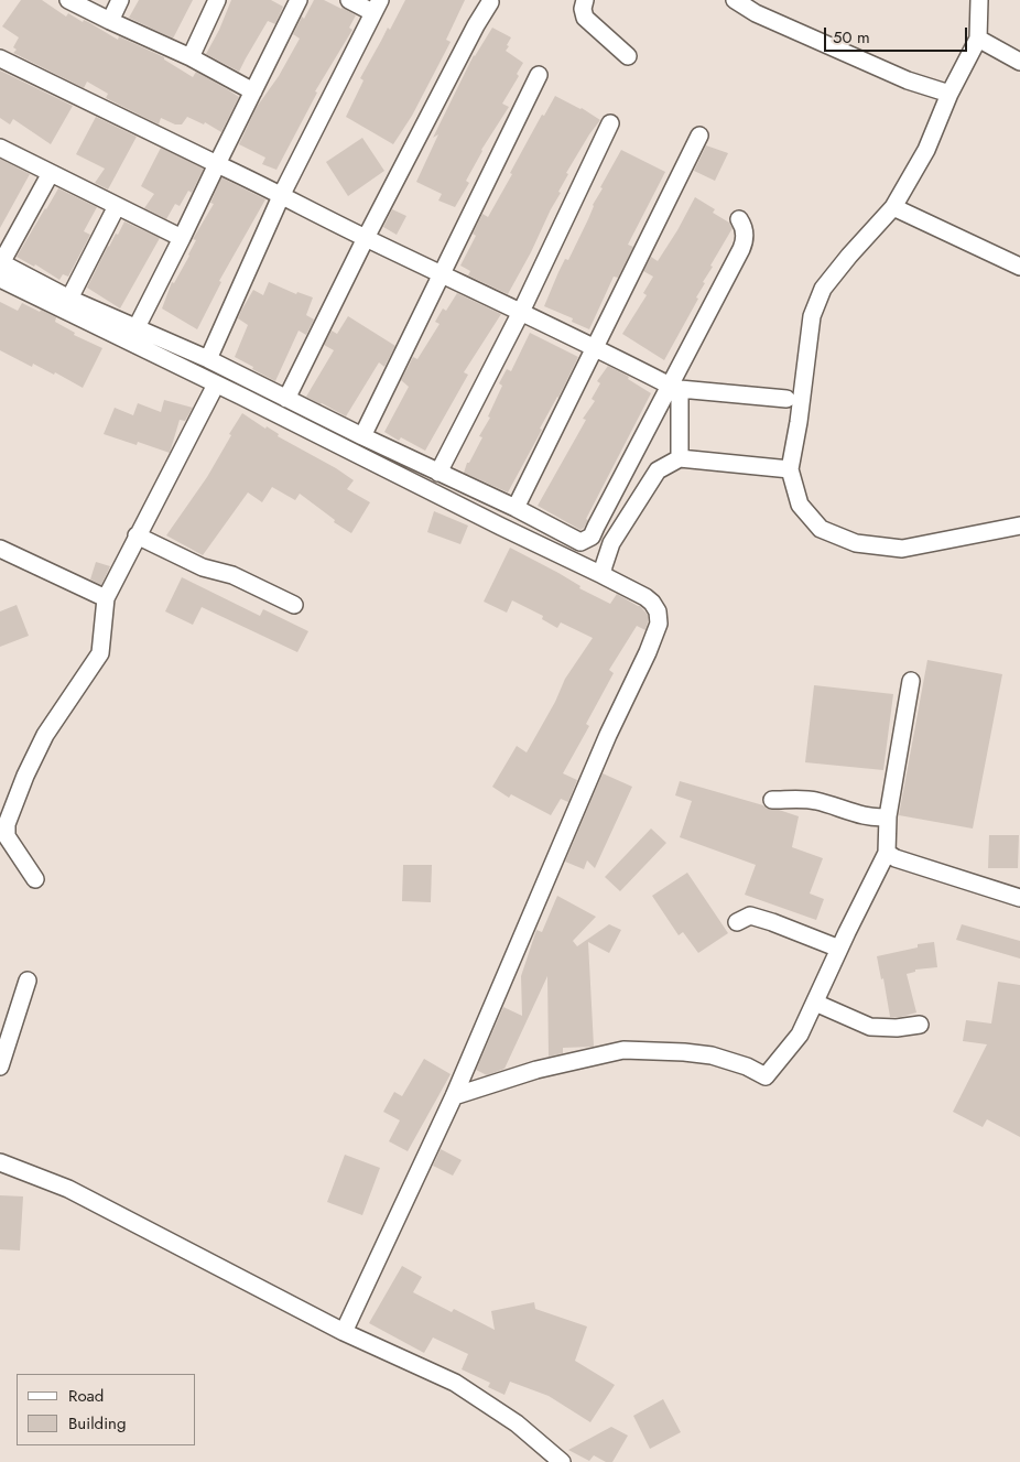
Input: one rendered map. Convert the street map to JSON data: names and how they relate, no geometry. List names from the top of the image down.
{
  "legend": ["Road", "Building"],
  "scale_bar": "50 m"
}
